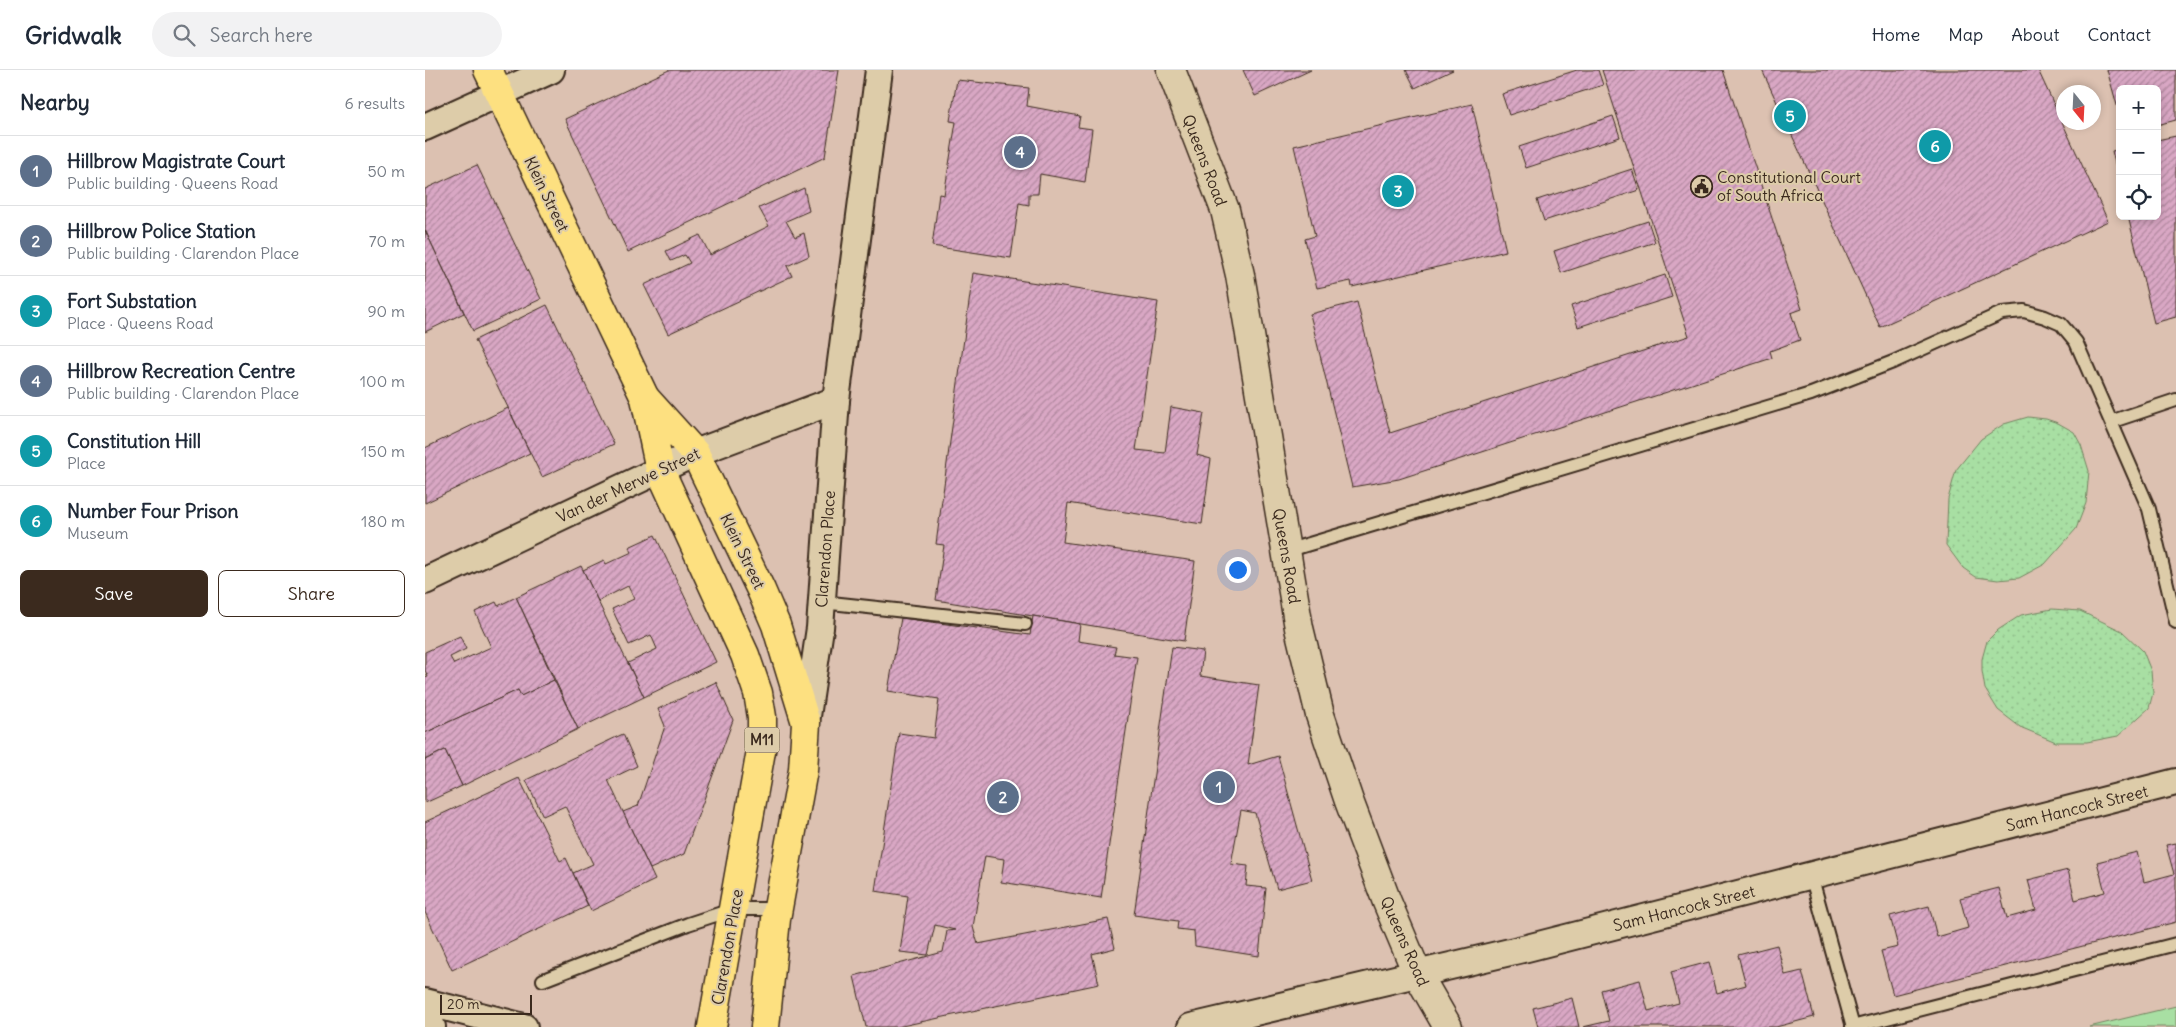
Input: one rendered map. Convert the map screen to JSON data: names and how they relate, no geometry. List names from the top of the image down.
{
  "streets": {
    "main road": ["Klein Street", "Clarendon Place", "M11"],
    "street": ["Queens Road", "Van der Merwe Street", "Sam Hancock Street"]
  },
  "crossings": [
    ["Queens Road", "Sam Hancock Street"],
    ["Klein Street", "Van der Merwe Street"],
    ["Klein Street", "Clarendon Place"],
    ["Van der Merwe Street", "Clarendon Place"]
  ],
  "places": {
    "public building": ["Constitutional Court of South Africa"]
  },
  "scale_bar": "20 m",
  "north": "bottom",
  "page": {
    "header": "Gridwalk",
    "search": "Search here",
    "nav": [
      "Home",
      "Map",
      "About",
      "Contact"
    ],
    "heading": ["Nearby", "6 results"],
    "map_buttons": ["+", "−"],
    "pins": [
      "5",
      "6",
      "4",
      "3",
      "1",
      "2"
    ],
    "list": [
      {
        "mark": "1",
        "name": "Hillbrow Magistrate Court",
        "note": "Public building · Queens Road",
        "value": "50 m"
      },
      {
        "mark": "2",
        "name": "Hillbrow Police Station",
        "note": "Public building · Clarendon Place",
        "value": "70 m"
      },
      {
        "mark": "3",
        "name": "Fort Substation",
        "note": "Place · Queens Road",
        "value": "90 m"
      },
      {
        "mark": "4",
        "name": "Hillbrow Recreation Centre",
        "note": "Public building · Clarendon Place",
        "value": "100 m"
      },
      {
        "mark": "5",
        "name": "Constitution Hill",
        "note": "Place",
        "value": "150 m"
      },
      {
        "mark": "6",
        "name": "Number Four Prison",
        "note": "Museum",
        "value": "180 m"
      }
    ],
    "buttons": ["Save", "Share"],
    "scale": "20 m"
  }
}
